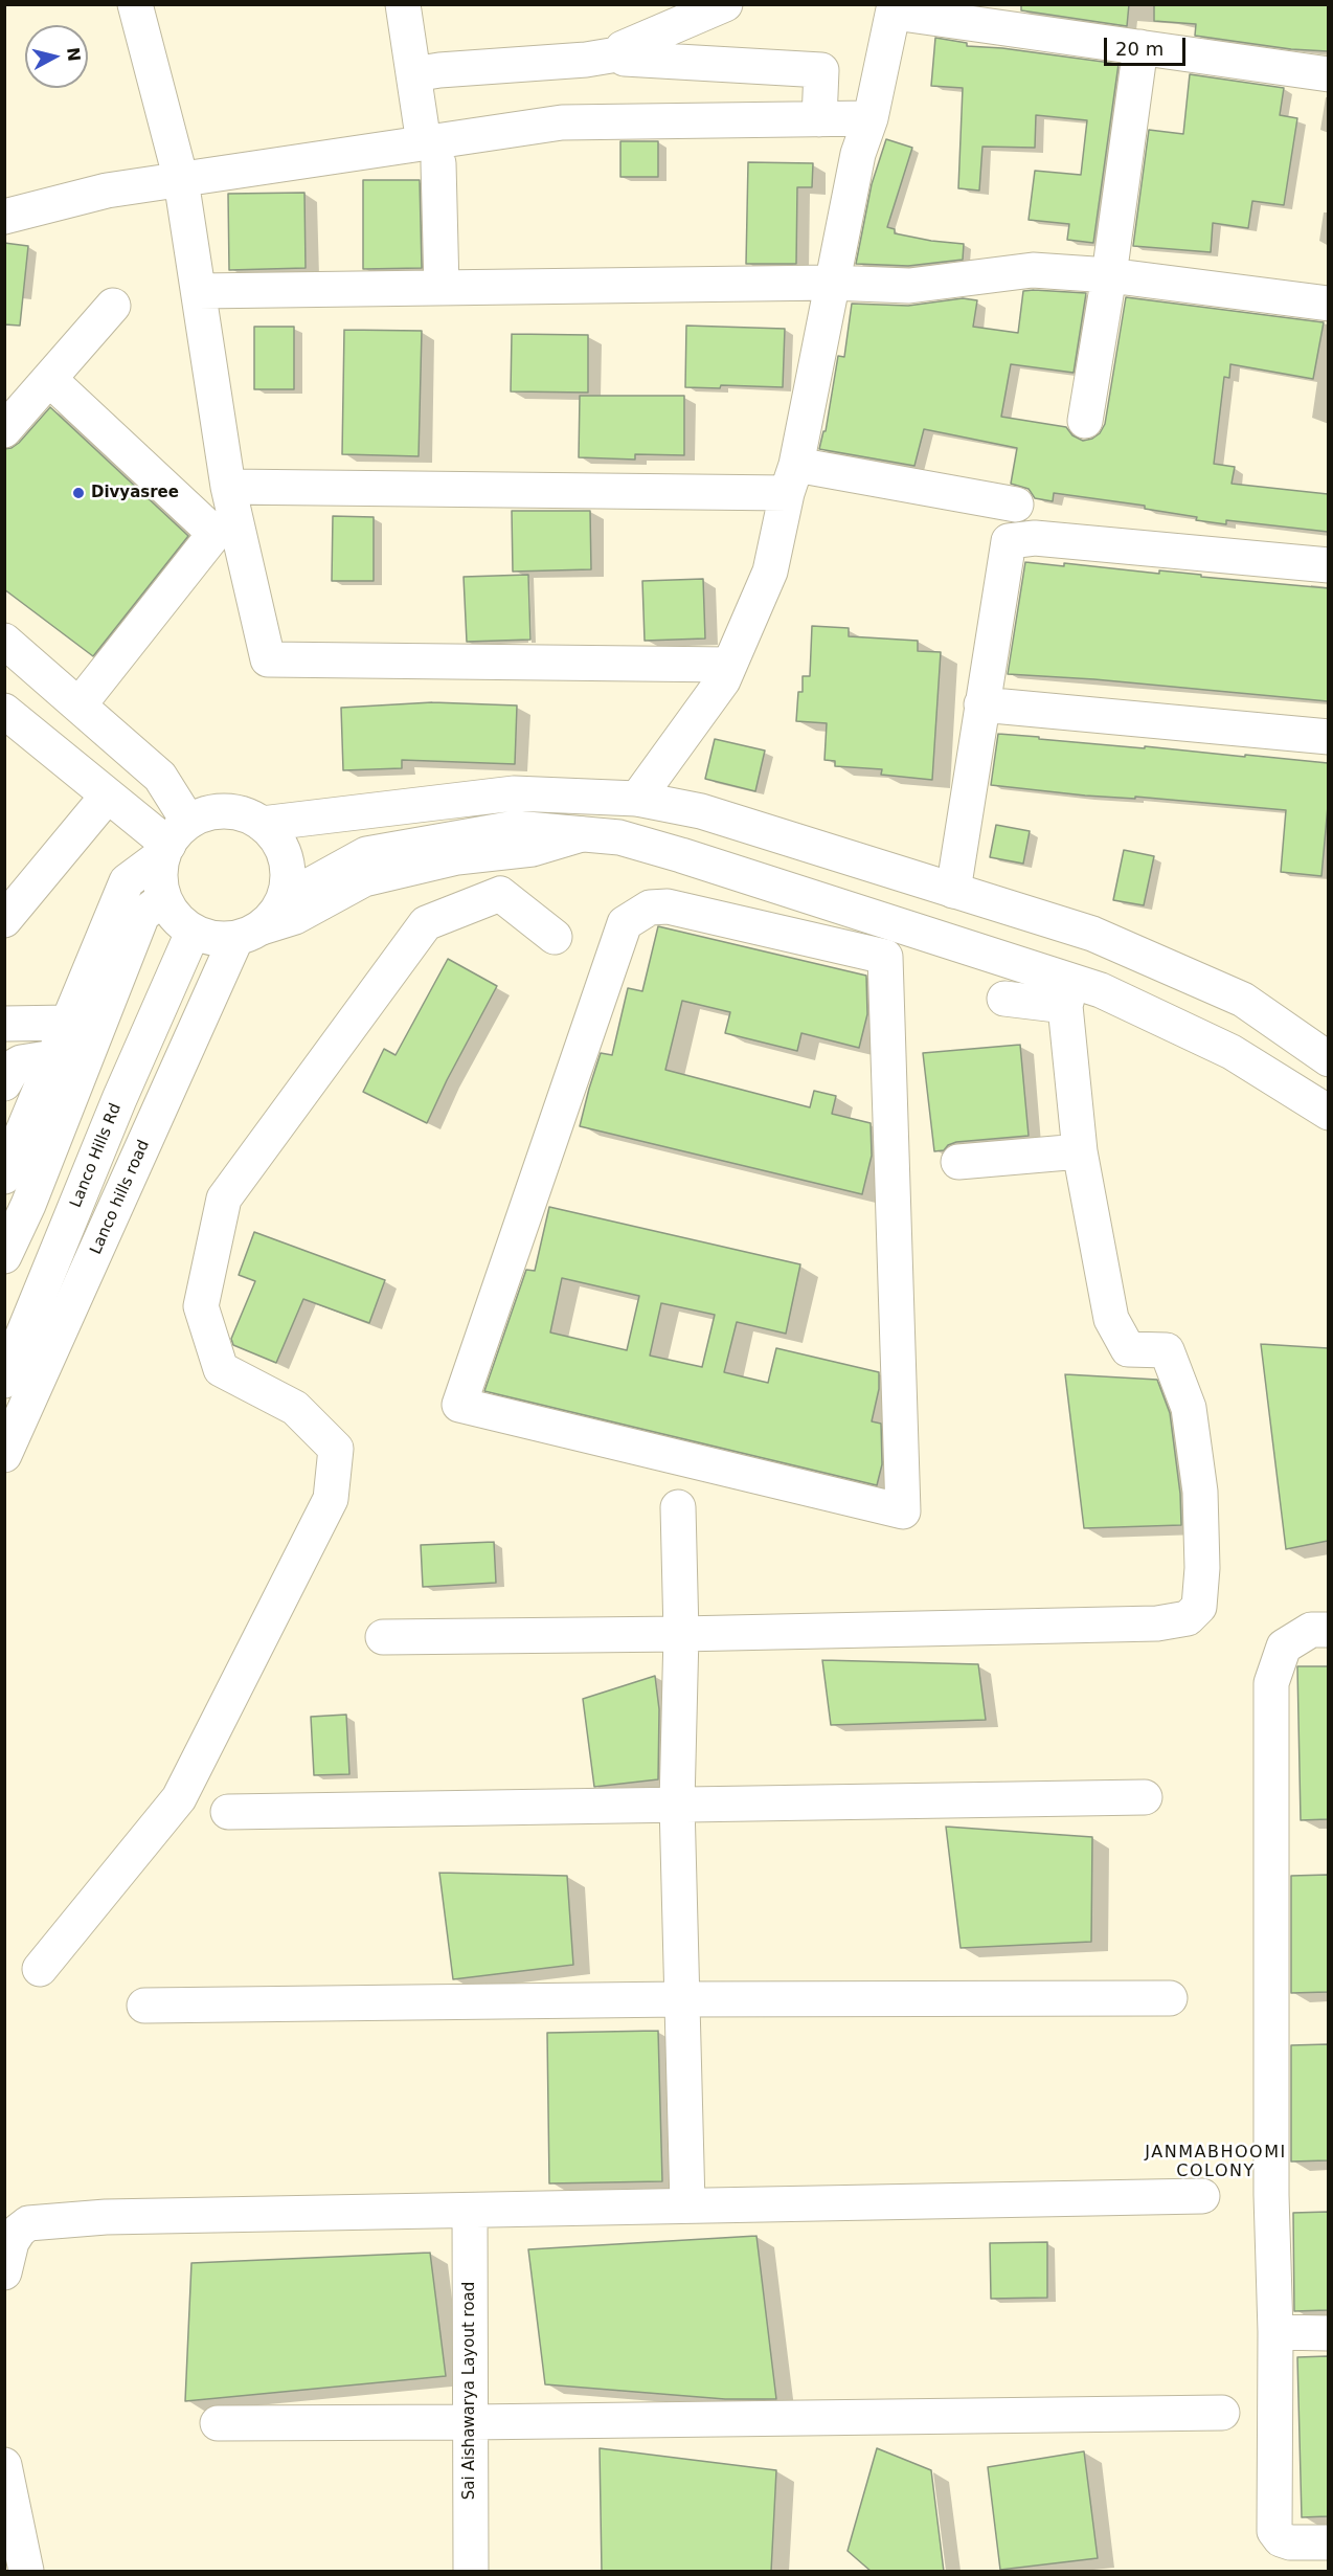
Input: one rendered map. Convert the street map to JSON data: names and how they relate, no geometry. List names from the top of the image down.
{
  "streets": {
    "street": ["Lanco Hills Rd", "Lanco hills road", "Sai Aishawarya Layout road"]
  },
  "crossings": [
    ["Lanco Hills Rd", "Lanco hills road"]
  ],
  "districts": ["JANMABHOOMI COLONY"],
  "places": ["Divyasree"],
  "scale_bar": "20 m",
  "north": "right"
}
